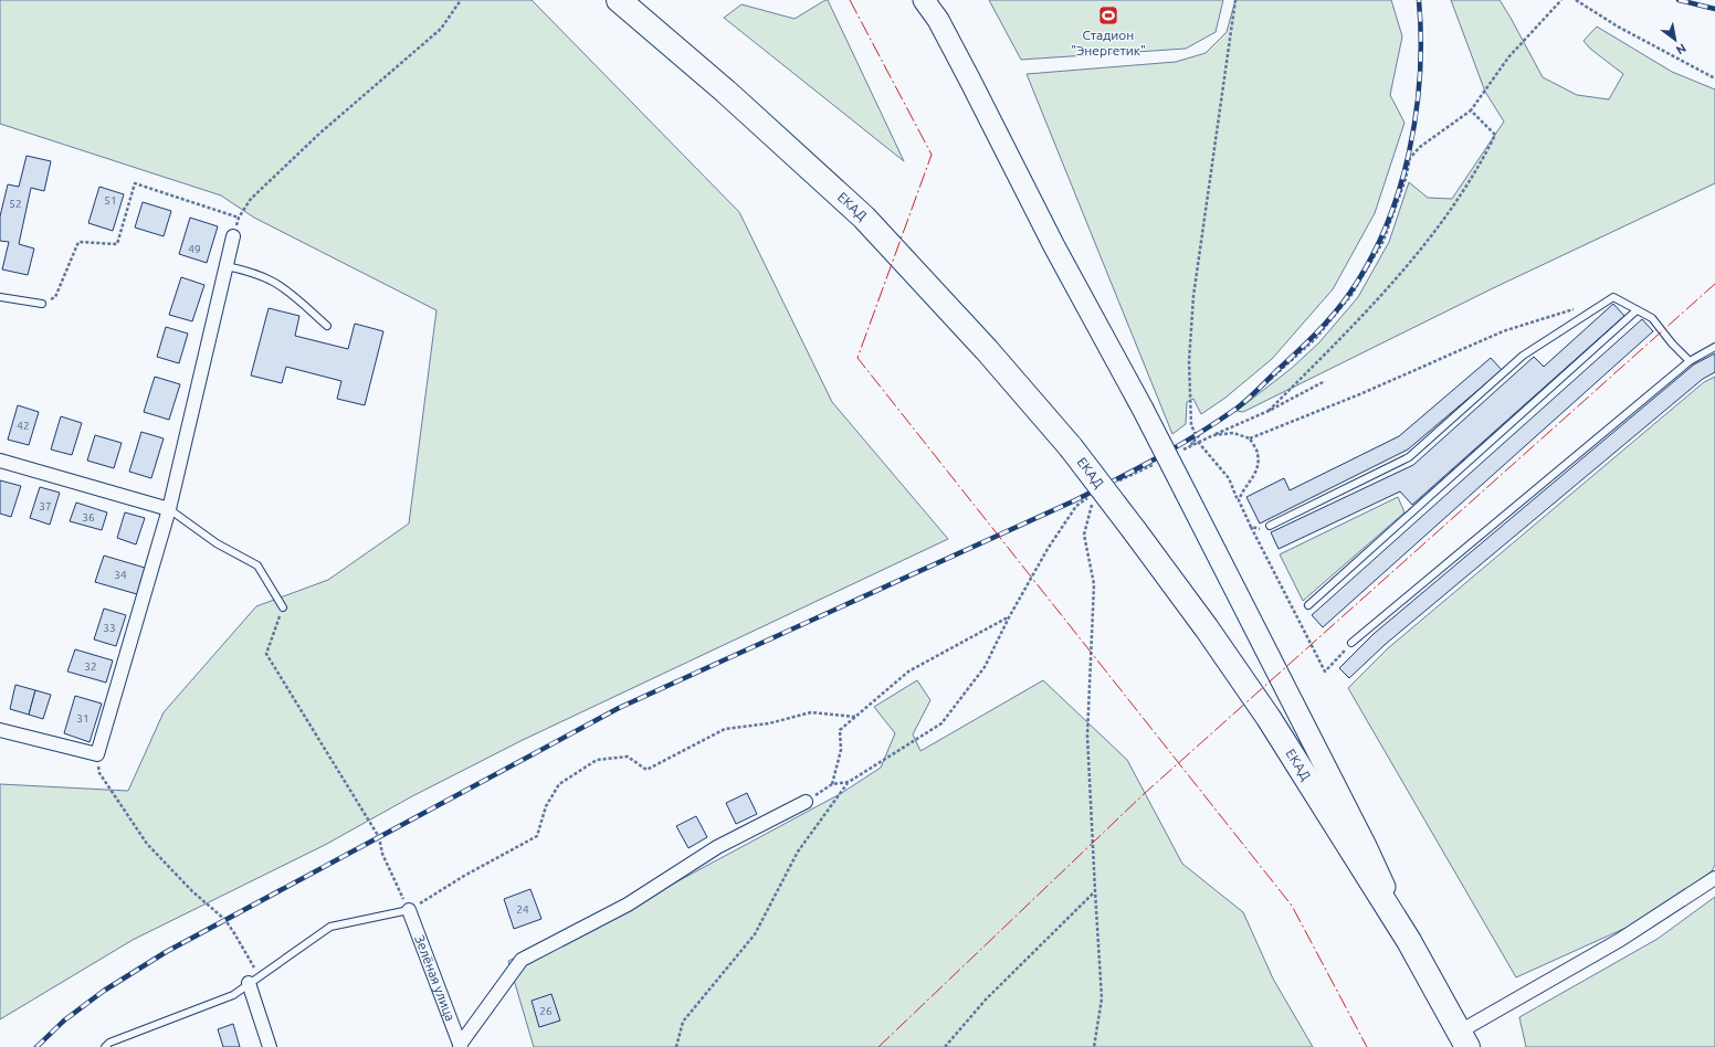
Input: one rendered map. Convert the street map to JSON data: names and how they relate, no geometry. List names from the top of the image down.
{
  "streets": {
    "highway": ["ЕКАД"],
    "street": ["Зелёная улица"]
  },
  "places": {
    "sports": ["Стадион \"Энергетик\""]
  },
  "house_numbers": [
    "51",
    "52",
    "49",
    "42",
    "37",
    "36",
    "34",
    "33",
    "32",
    "31",
    "24",
    "26"
  ],
  "north": "bottom right"
}
